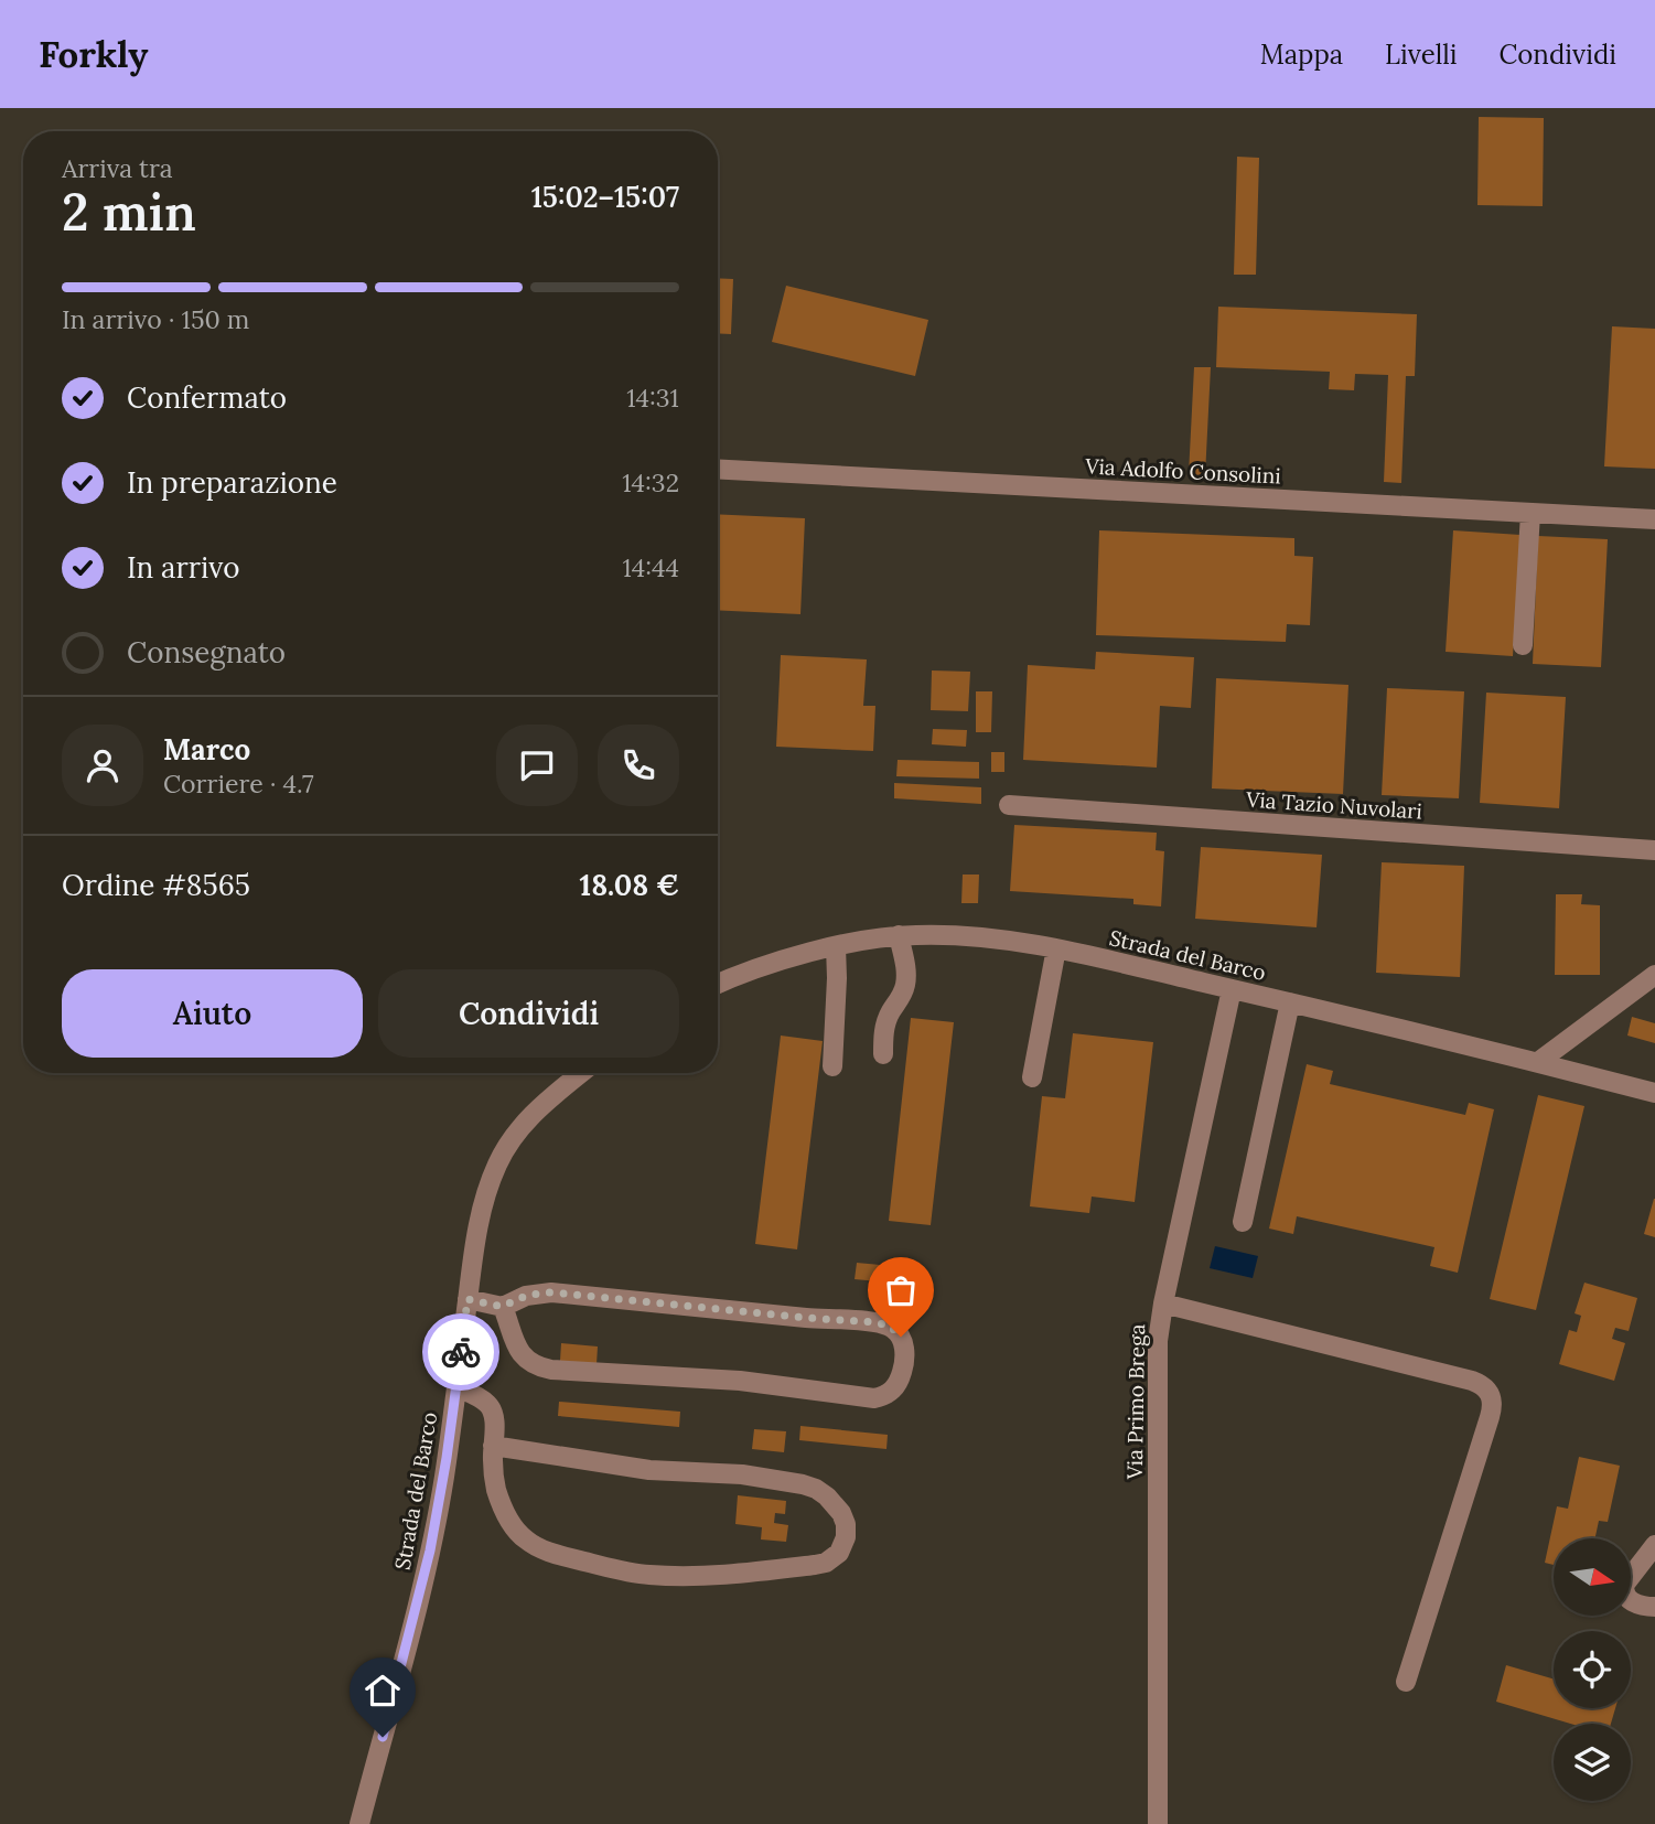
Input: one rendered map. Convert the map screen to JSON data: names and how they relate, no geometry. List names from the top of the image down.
{
  "streets": {
    "street": [
      "Via Adolfo Consolini",
      "Via Tazio Nuvolari",
      "Strada del Barco",
      "Via Primo Brega"
    ]
  },
  "crossings": [
    ["Strada del Barco", "Via Primo Brega"]
  ],
  "north": "right",
  "page": {
    "header": "Forkly",
    "nav": ["Mappa", "Livelli", "Condividi"],
    "heading": ["2 min", "Arriva tra", "15:02–15:07"],
    "panel": [
      "Marco",
      "Corriere · 4.7",
      "Ordine #8565",
      "18.08 €"
    ],
    "bar": "In arrivo · 150 m",
    "list": [
      ["Confermato", "14:31"],
      ["In preparazione", "14:32"],
      ["In arrivo", "14:44"],
      "Consegnato"
    ],
    "buttons": ["Aiuto", "Condividi"]
  }
}
